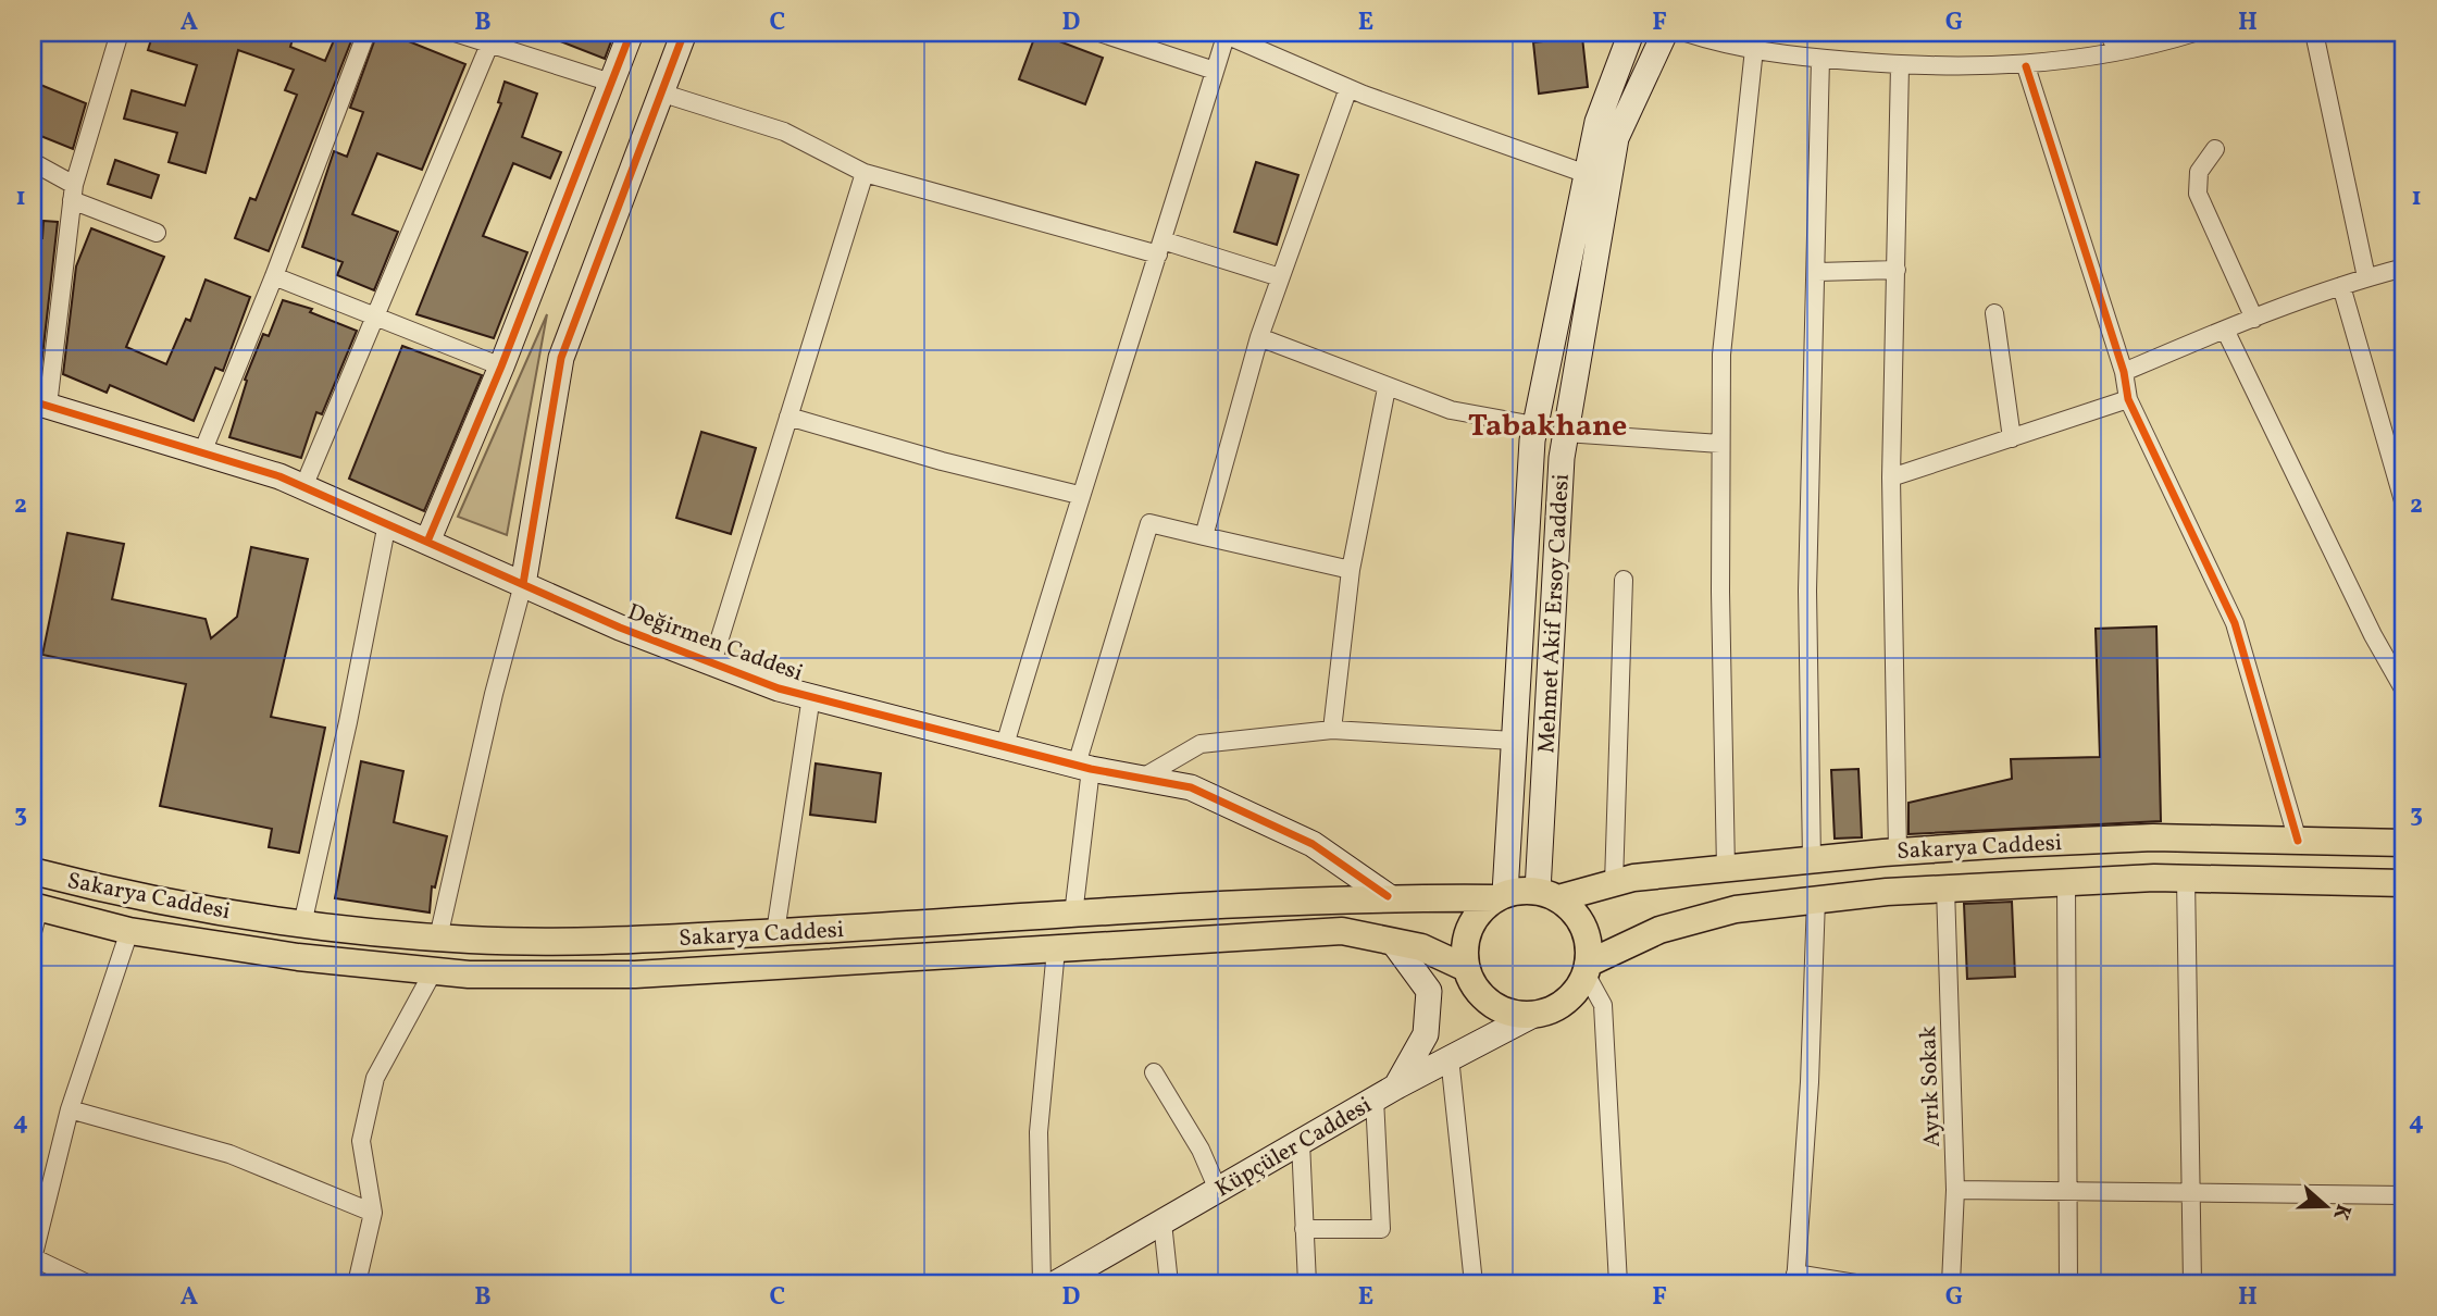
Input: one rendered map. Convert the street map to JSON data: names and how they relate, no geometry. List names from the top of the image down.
{
  "streets": {
    "main road": ["Sakarya Caddesi"],
    "street": [
      "Mehmet Akif Ersoy Caddesi",
      "Değirmen Caddesi",
      "Ayrık Sokak",
      "Küpçüler Caddesi"
    ]
  },
  "crossings": [
    ["Mehmet Akif Ersoy Caddesi", "Sakarya Caddesi"],
    ["Mehmet Akif Ersoy Caddesi", "Küpçüler Caddesi"],
    ["Değirmen Caddesi", "Sakarya Caddesi"],
    ["Sakarya Caddesi", "Ayrık Sokak"],
    ["Sakarya Caddesi", "Küpçüler Caddesi"]
  ],
  "districts": ["Tabakhane"],
  "north": "right",
  "grid": {
    "columns": [
      "A",
      "B",
      "C",
      "D",
      "E",
      "F",
      "G",
      "H"
    ],
    "rows": [
      "1",
      "2",
      "3",
      "4"
    ]
  }
}
